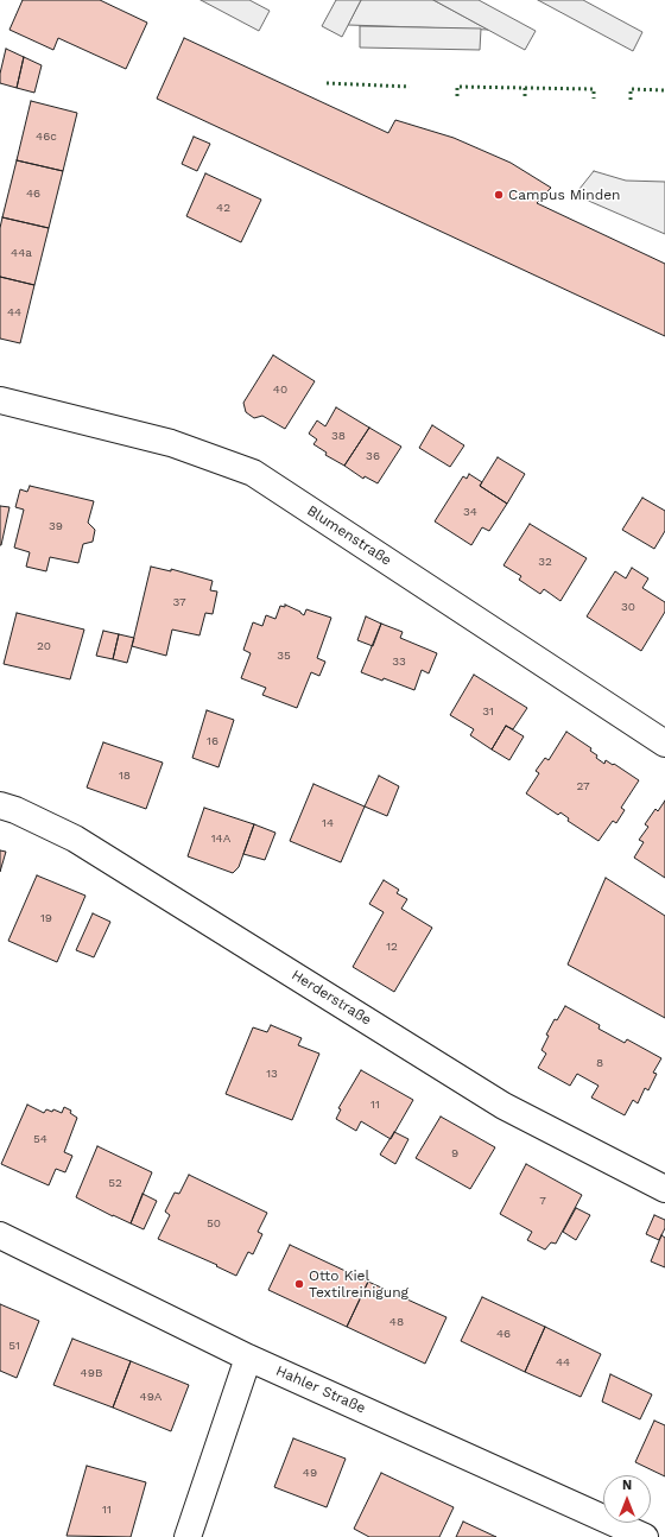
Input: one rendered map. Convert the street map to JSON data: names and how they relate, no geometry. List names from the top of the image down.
{
  "streets": {
    "street": ["Blumenstraße", "Herderstraße", "Hahler Straße"]
  },
  "places": ["Campus Minden", "Otto Kiel Textilreinigung"],
  "house_numbers": [
    "46c",
    "46",
    "42",
    "44a",
    "44",
    "40",
    "38",
    "36",
    "34",
    "39",
    "32",
    "37",
    "30",
    "20",
    "35",
    "33",
    "31",
    "16",
    "18",
    "27",
    "14",
    "14A",
    "19",
    "12",
    "8",
    "13",
    "11",
    "54",
    "9",
    "52",
    "7",
    "50",
    "48",
    "46",
    "51",
    "44",
    "49B",
    "49A",
    "49",
    "11"
  ],
  "north": "top"
}
